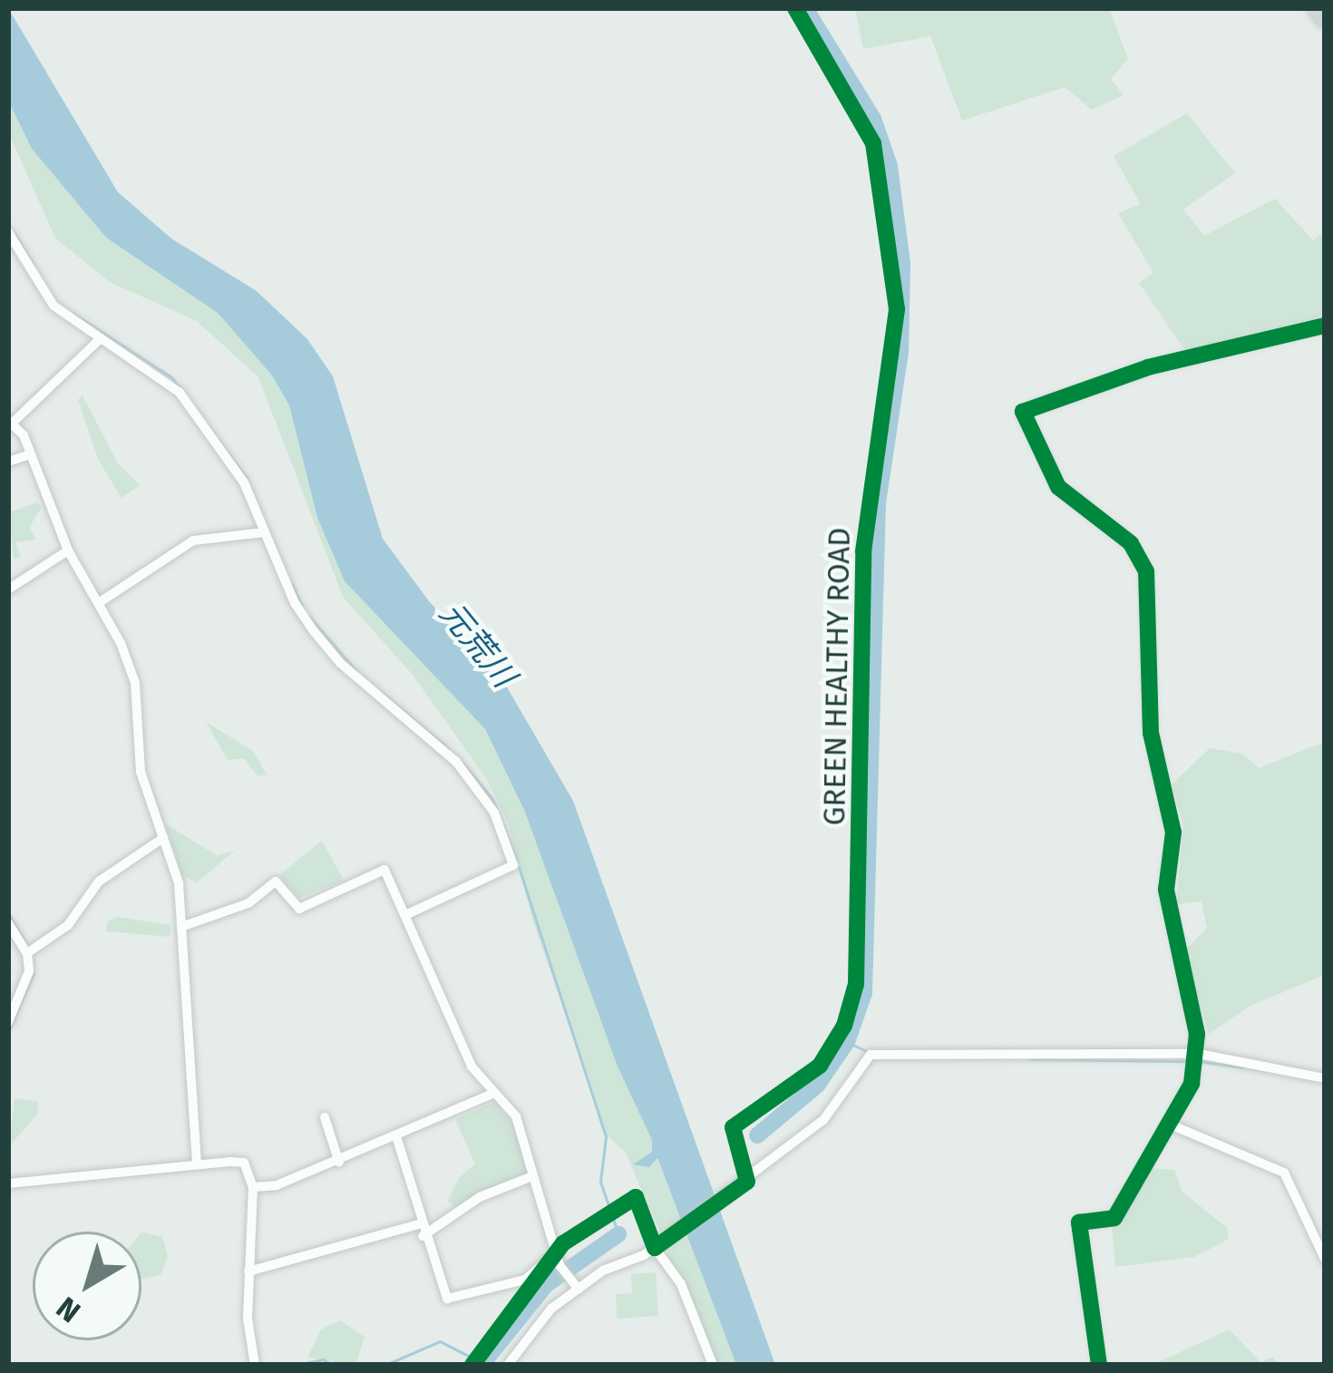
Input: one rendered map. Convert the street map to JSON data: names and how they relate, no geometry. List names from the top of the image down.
{
  "streets": {
    "cycle path": ["GREEN HEALTHY ROAD"]
  },
  "water": ["元荒川"],
  "north": "bottom left"
}
